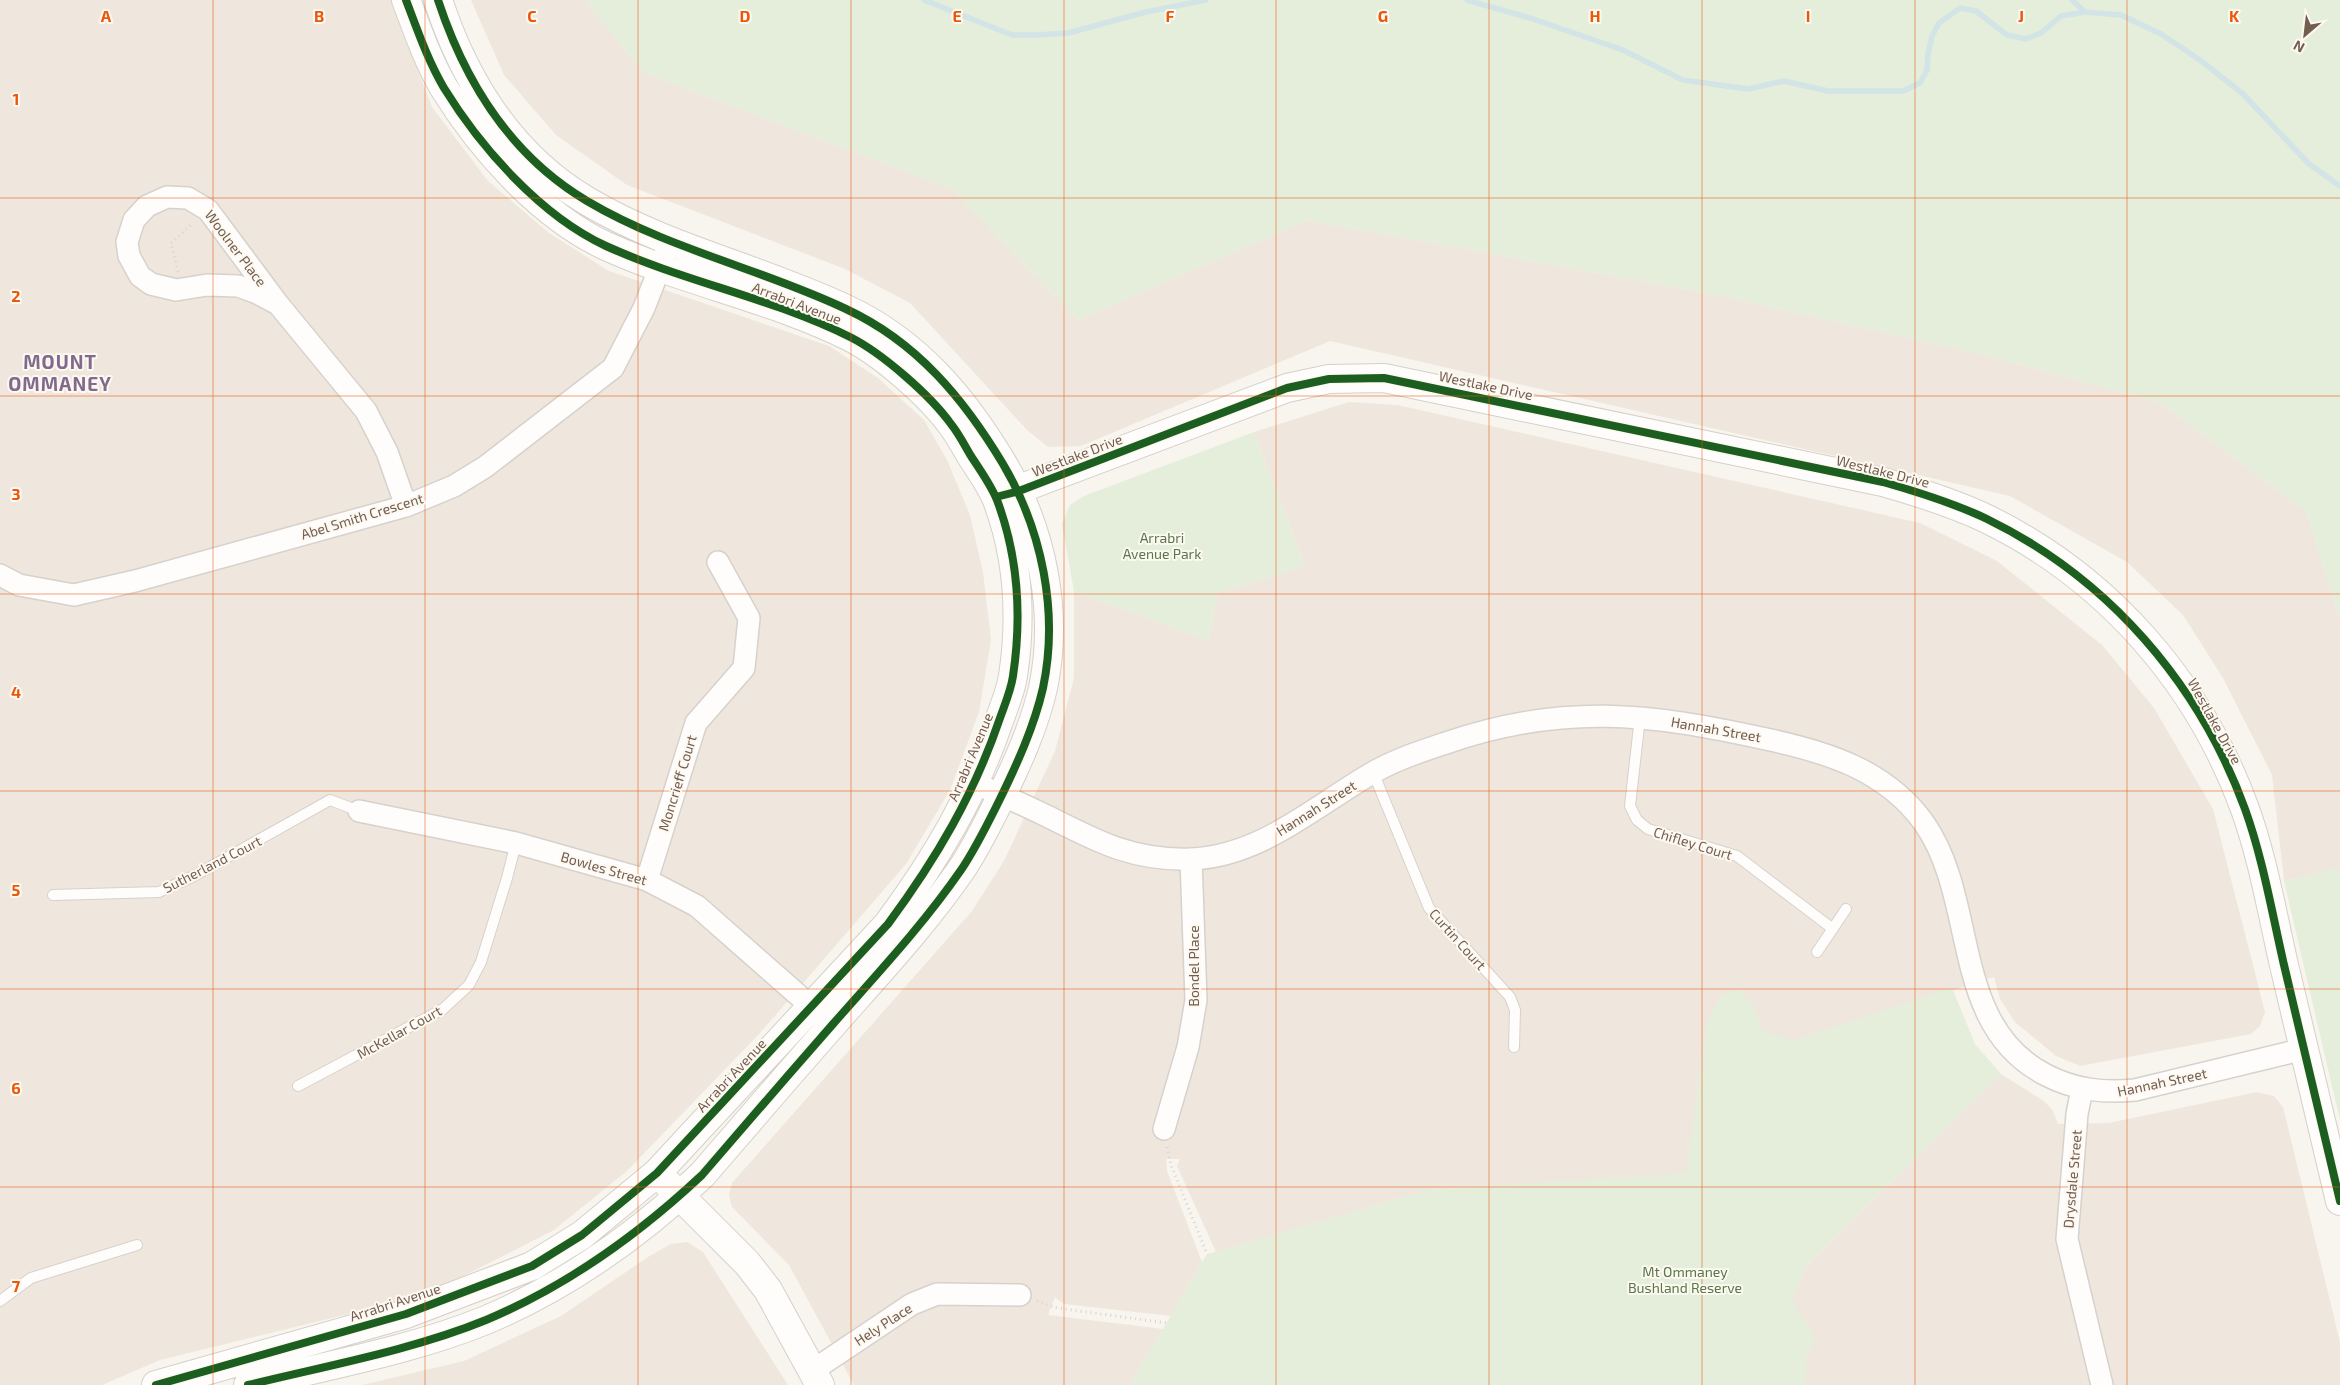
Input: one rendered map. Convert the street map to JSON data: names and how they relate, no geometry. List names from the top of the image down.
{
  "streets": {
    "street": [
      "Woolner Place",
      "Arrabri Avenue",
      "Westlake Drive",
      "Abel Smith Crescent",
      "Hannah Street",
      "Moncrieff Court",
      "Bowles Street",
      "Bondel Place",
      "Drysdale Street",
      "Hely Place"
    ],
    "lane": [
      "Chifley Court",
      "Sutherland Court",
      "Curtin Court",
      "McKellar Court"
    ]
  },
  "crossings": [
    ["Woolner Place", "Abel Smith Crescent"],
    ["Arrabri Avenue", "Westlake Drive"],
    ["Arrabri Avenue", "Abel Smith Crescent"],
    ["Arrabri Avenue", "Hannah Street"],
    ["Arrabri Avenue", "Bowles Street"],
    ["Westlake Drive", "Hannah Street"],
    ["Hannah Street", "Chifley Court"],
    ["Hannah Street", "Curtin Court"],
    ["Hannah Street", "Bondel Place"],
    ["Hannah Street", "Drysdale Street"],
    ["Moncrieff Court", "Bowles Street"],
    ["Sutherland Court", "Bowles Street"],
    ["Bowles Street", "McKellar Court"]
  ],
  "districts": ["MOUNT OMMANEY"],
  "parks": ["Arrabri Avenue Park", "Mt Ommaney Bushland Reserve"],
  "north": "bottom left",
  "grid": {
    "columns": [
      "A",
      "B",
      "C",
      "D",
      "E",
      "F",
      "G",
      "H",
      "I",
      "J",
      "K"
    ],
    "rows": [
      "1",
      "2",
      "3",
      "4",
      "5",
      "6",
      "7"
    ]
  }
}
